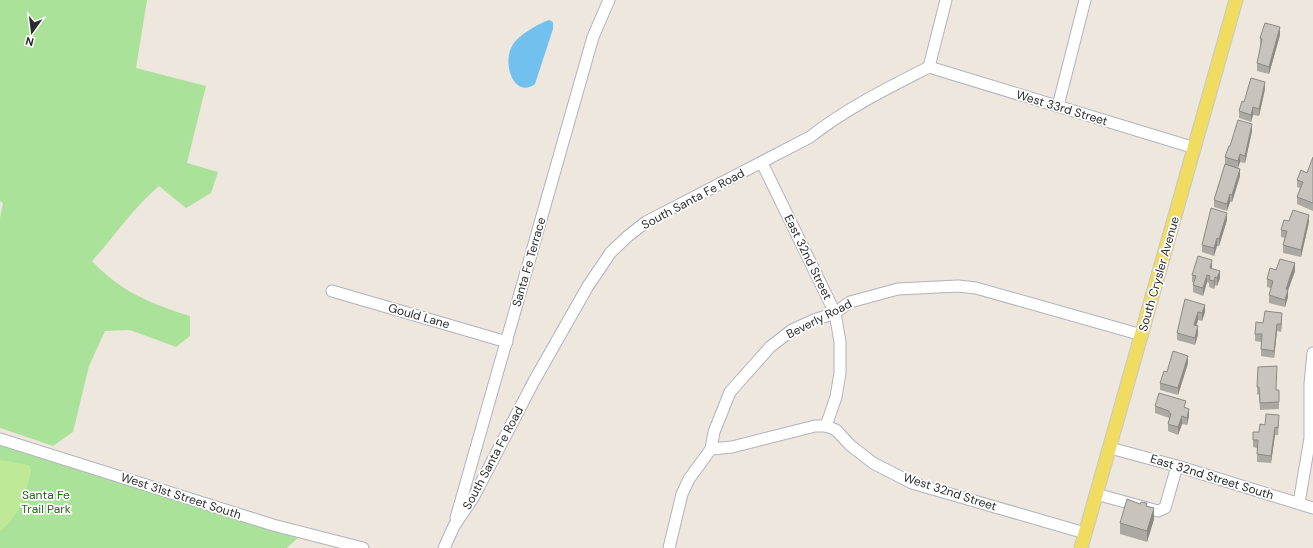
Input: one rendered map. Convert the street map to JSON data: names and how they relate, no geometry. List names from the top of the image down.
{
  "streets": {
    "main road": ["South Crysler Avenue"],
    "street": [
      "West 33rd Street",
      "South Santa Fe Road",
      "East 32nd Street",
      "Santa Fe Terrace",
      "Gould Lane",
      "Beverly Road",
      "East 32nd Street South",
      "West 32nd Street",
      "West 31st Street South"
    ]
  },
  "crossings": [
    ["West 33rd Street", "South Santa Fe Road"],
    ["West 33rd Street", "South Crysler Avenue"],
    ["South Santa Fe Road", "East 32nd Street"],
    ["South Santa Fe Road", "Santa Fe Terrace"],
    ["East 32nd Street", "Beverly Road"],
    ["East 32nd Street", "West 32nd Street"],
    ["Santa Fe Terrace", "Gould Lane"],
    ["South Crysler Avenue", "Beverly Road"],
    ["South Crysler Avenue", "East 32nd Street South"],
    ["South Crysler Avenue", "West 32nd Street"]
  ],
  "parks": ["Santa Fe Trail Park"],
  "north": "bottom"
}
